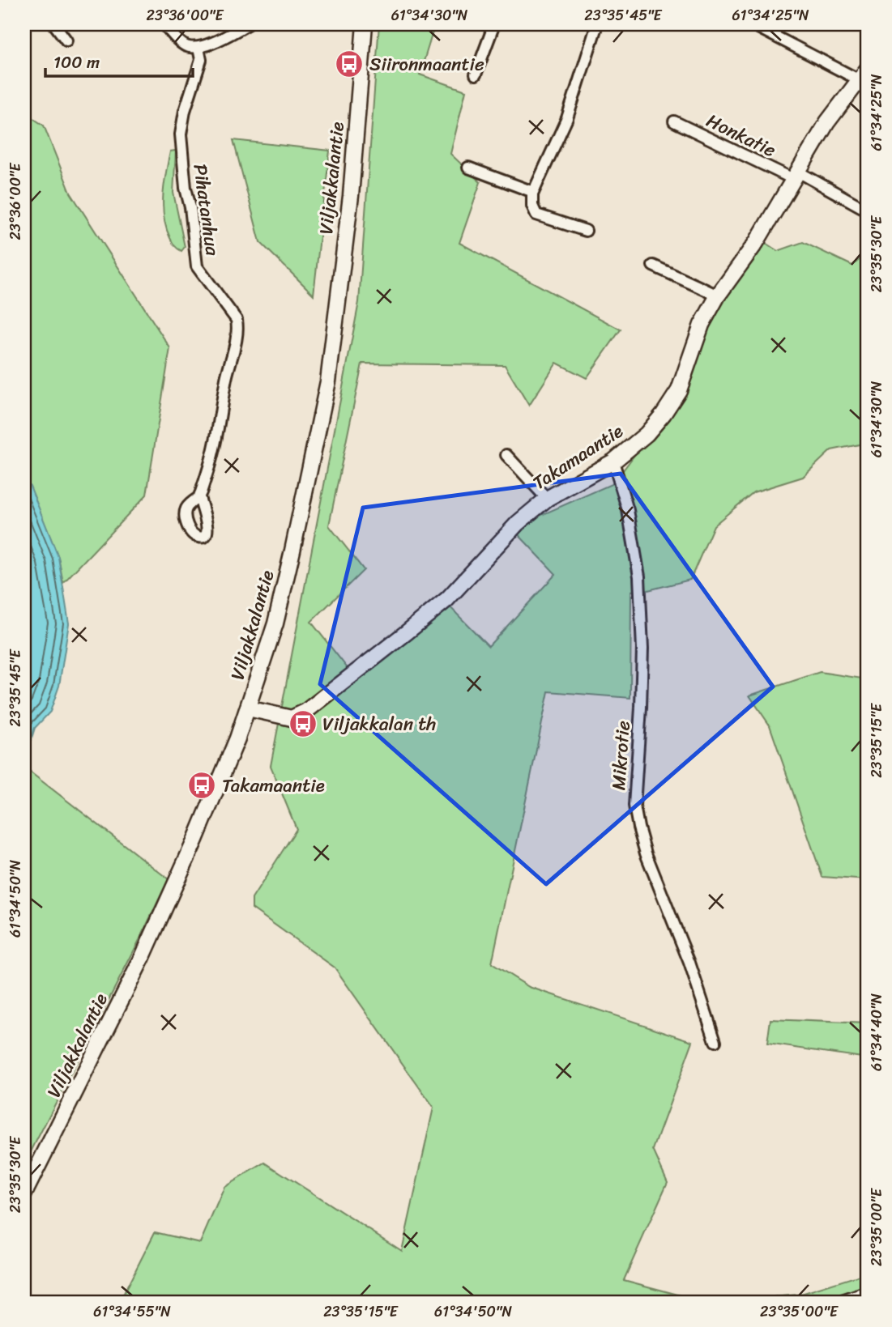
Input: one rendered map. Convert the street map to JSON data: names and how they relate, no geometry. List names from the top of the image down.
{
  "streets": {
    "street": [
      "Honkatie",
      "Viljakkalantie",
      "Pihatanhua",
      "Takamaantie",
      "Mikrotie"
    ]
  },
  "crossings": [
    ["Honkatie", "Takamaantie"],
    ["Viljakkalantie", "Takamaantie"],
    ["Takamaantie", "Mikrotie"]
  ],
  "places": {
    "bus stop": ["Siironmaantie", "Viljakkalan th", "Takamaantie"]
  },
  "scale_bar": "100 m",
  "coordinates": [
    "23°36'00\"E",
    "61°34'30\"N",
    "23°35'45\"E",
    "61°34'25\"N",
    "23°35'30\"E",
    "23°35'15\"E",
    "61°34'50\"N",
    "61°34'40\"N",
    "23°35'00\"E",
    "61°34'55\"N"
  ]
}
